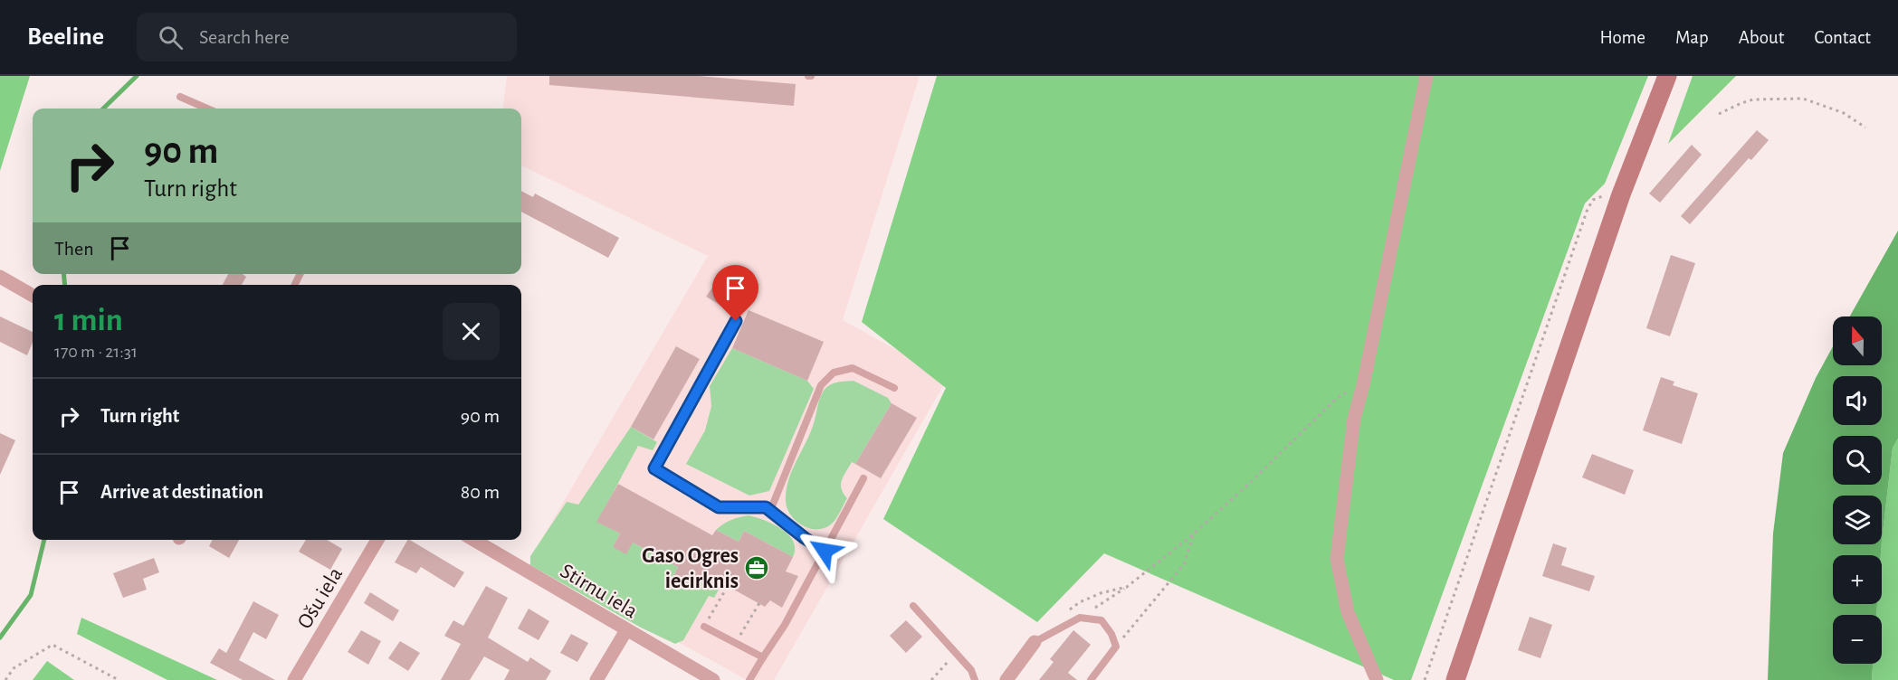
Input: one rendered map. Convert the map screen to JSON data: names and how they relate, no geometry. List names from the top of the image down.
{
  "streets": {
    "street": ["Stirnu iela", "Ošu iela"]
  },
  "places": {
    "office": ["Gaso Ogres iecirknis"]
  },
  "north": "top",
  "page": {
    "header": "Beeline",
    "search": "Search here",
    "nav": [
      "Home",
      "Map",
      "About",
      "Contact"
    ],
    "turn": ["90 m", "Turn right"],
    "then": "Then",
    "heading": ["1 min", "170 m · 21:31"],
    "map_buttons": ["+", "−"],
    "list": [
      {
        "name": "Turn right",
        "value": "90 m"
      },
      {
        "name": "Arrive at destination",
        "value": "80 m"
      }
    ]
  }
}
